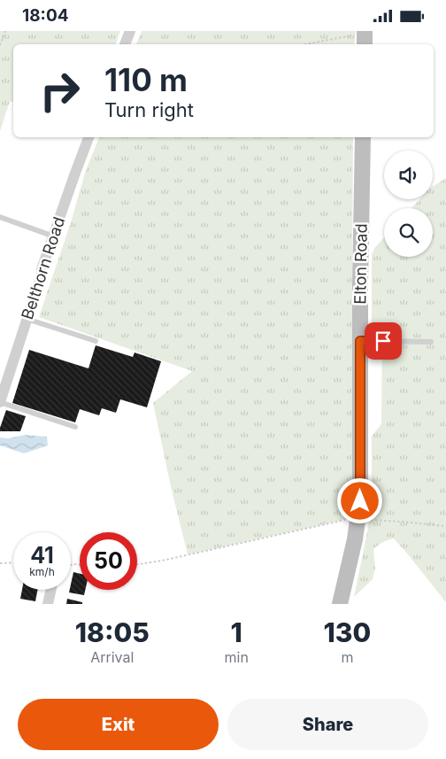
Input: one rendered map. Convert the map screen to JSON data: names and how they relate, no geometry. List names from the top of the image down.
{
  "streets": {
    "main road": ["Elton Road"],
    "street": ["Belthorn Road"]
  },
  "page": {
    "status": "18:04",
    "turn": ["110 m", "Turn right"],
    "speed": "41 km/h",
    "limit": "50",
    "eta": [
      "18:05",
      "Arrival",
      "1",
      "min",
      "130",
      "m"
    ],
    "buttons": ["Exit", "Share"]
  }
}
